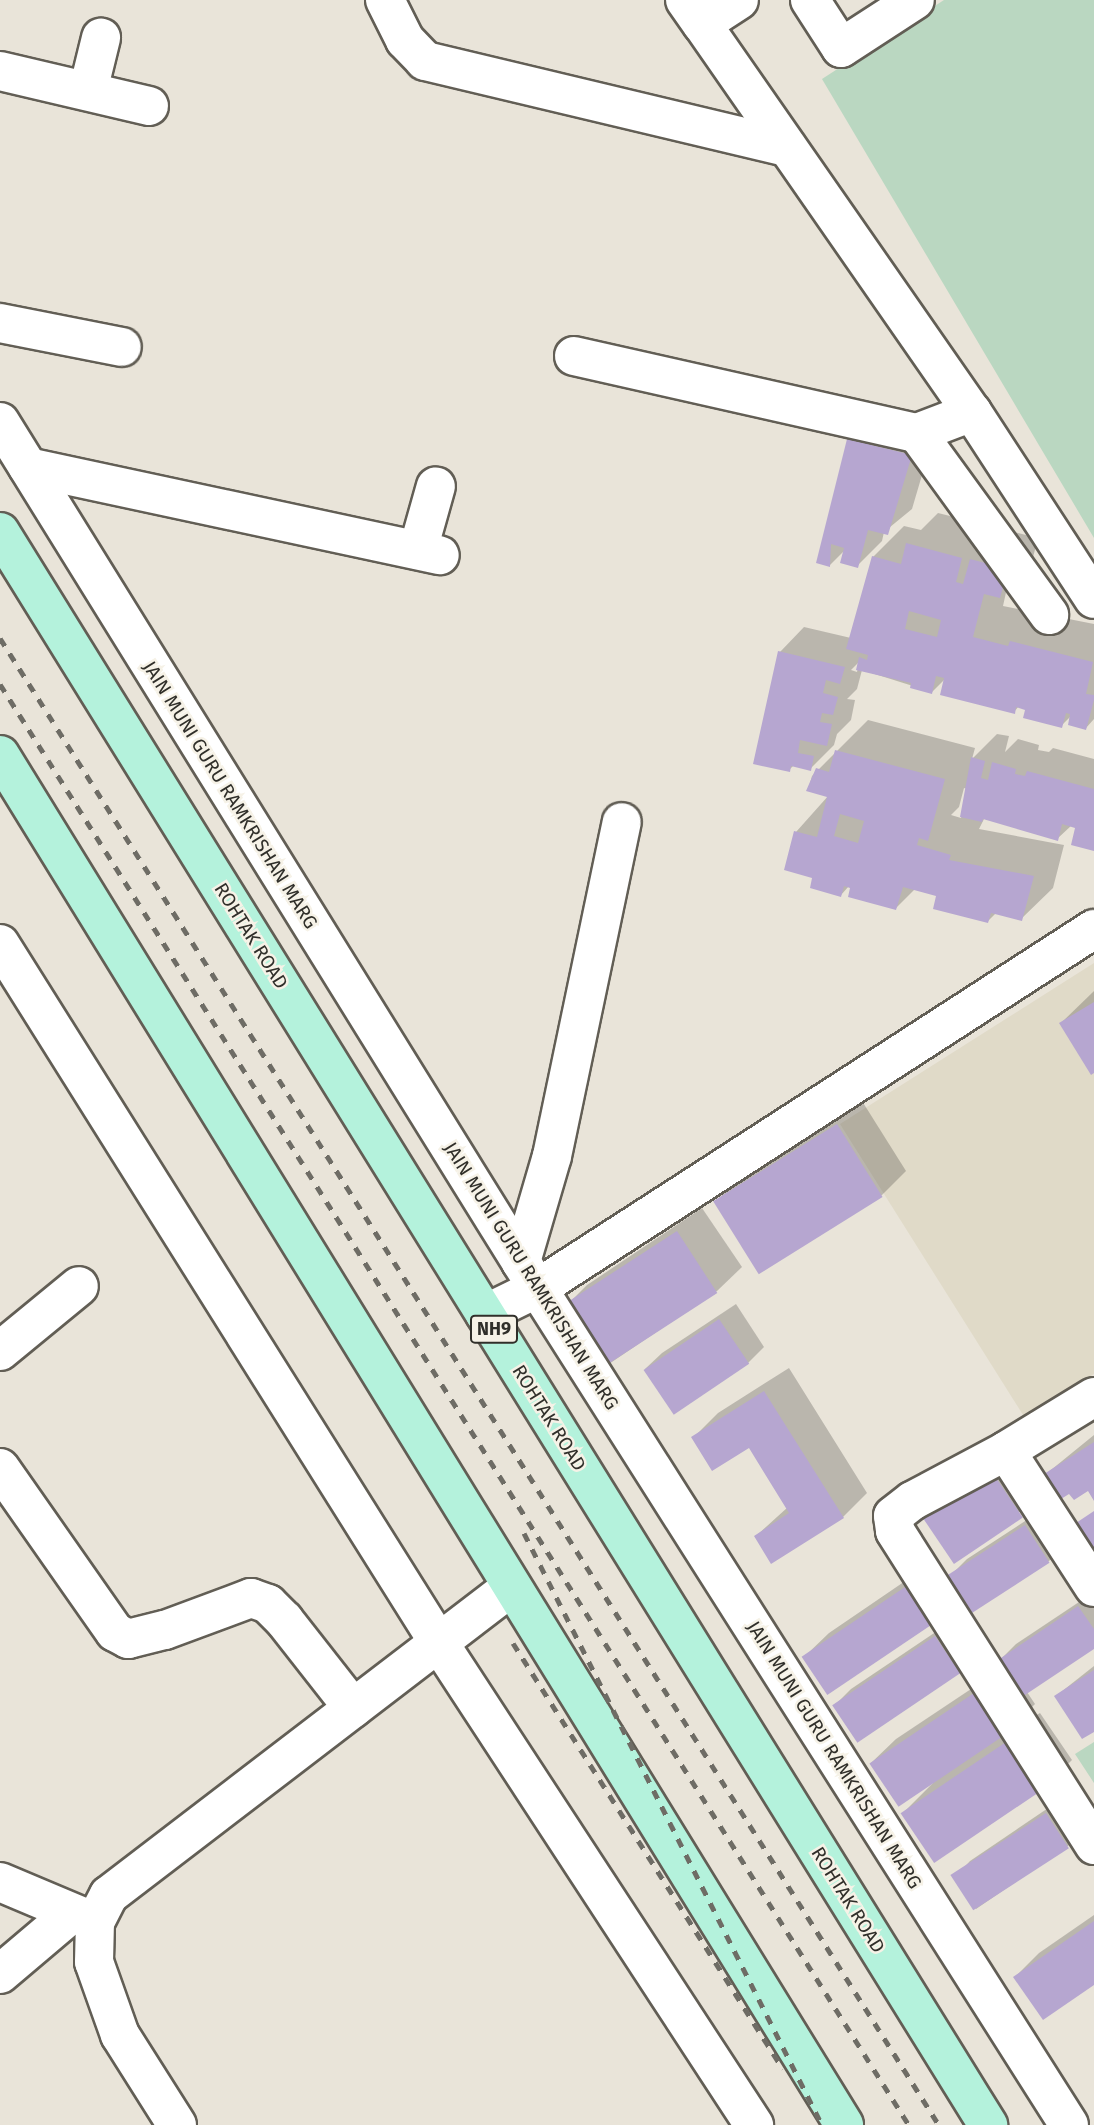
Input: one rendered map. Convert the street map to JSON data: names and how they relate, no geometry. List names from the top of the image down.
{
  "streets": {
    "main road": ["ROHTAK ROAD", "NH9"],
    "street": ["JAIN MUNI GURU RAMKRISHAN MARG"]
  }
}
